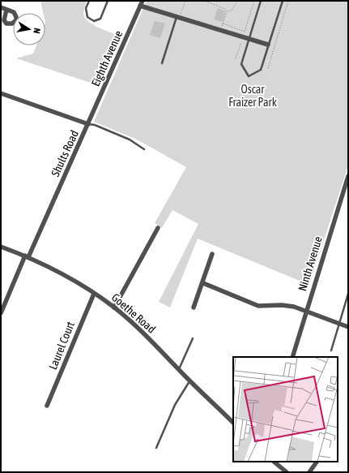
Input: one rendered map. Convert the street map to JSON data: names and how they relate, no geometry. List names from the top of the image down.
{
  "streets": {
    "street": [
      "Eighth Avenue",
      "Shults Road",
      "Ninth Avenue",
      "Goethe Road",
      "Laurel Court"
    ]
  },
  "crossings": [
    ["Eighth Avenue", "Shults Road"],
    ["Shults Road", "Goethe Road"],
    ["Goethe Road", "Laurel Court"]
  ],
  "parks": ["Oscar Fraizer Park"],
  "north": "right"
}
